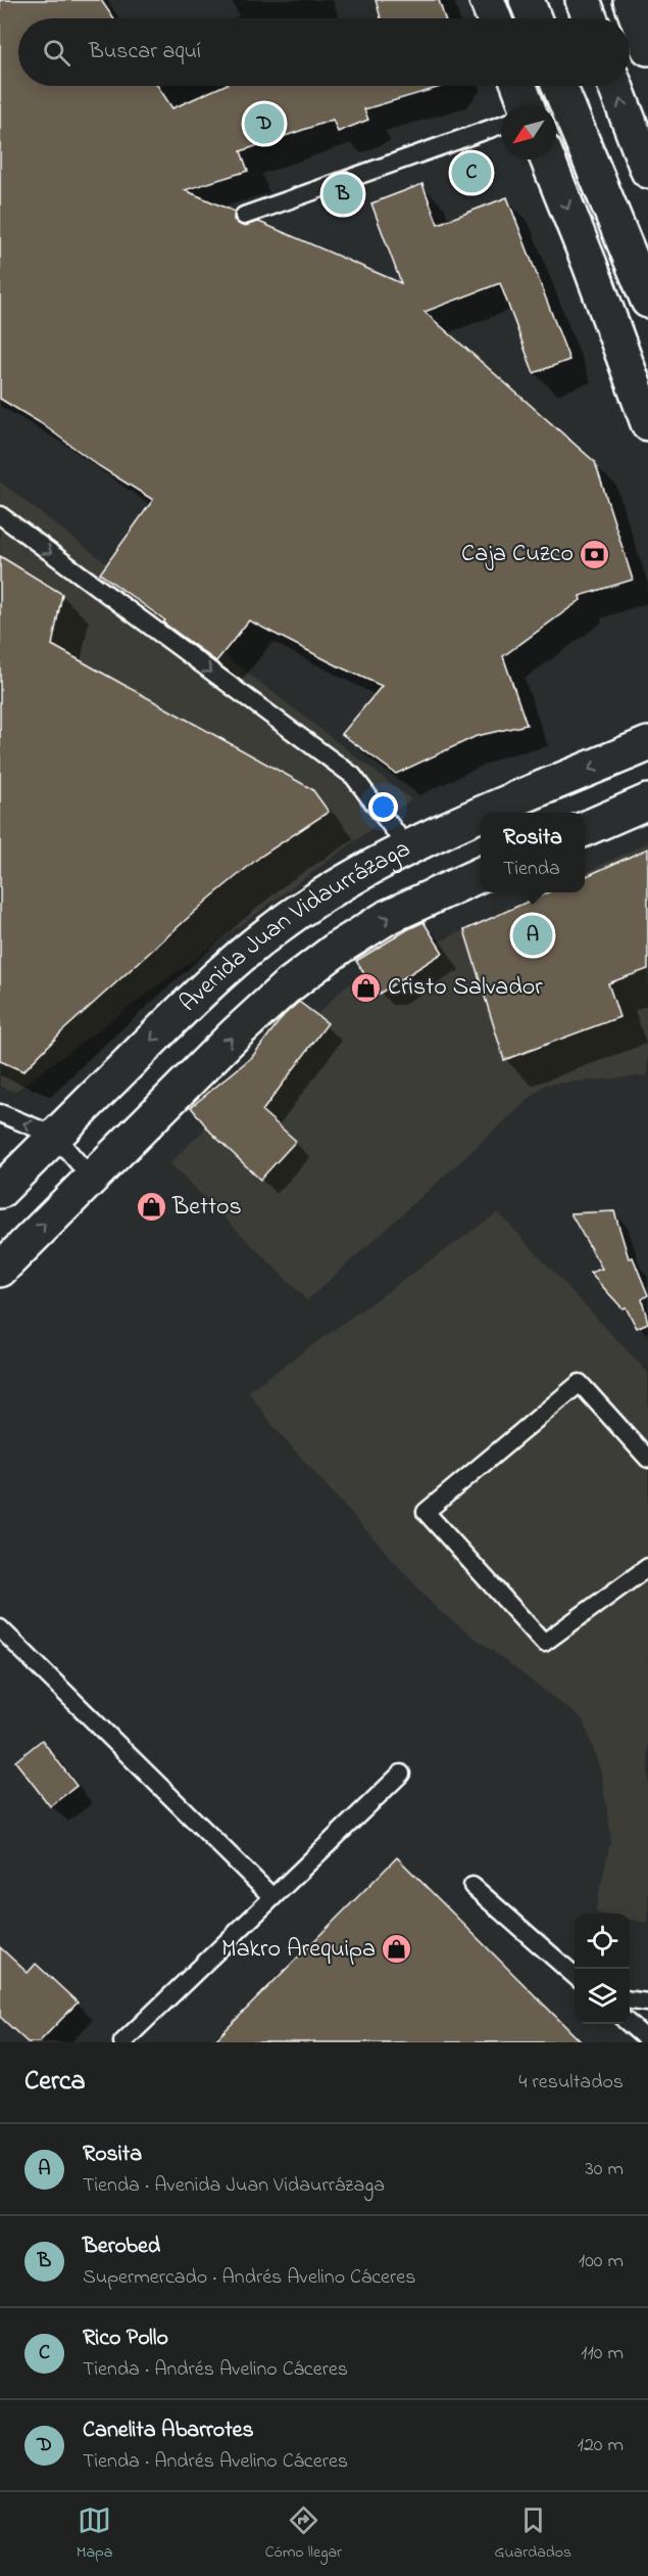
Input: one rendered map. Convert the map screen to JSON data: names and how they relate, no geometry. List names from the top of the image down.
{
  "streets": {
    "main road": ["Avenida Juan Vidaurrázaga"]
  },
  "places": {
    "bank": ["Caja Cuzco"],
    "shop": ["Cristo Salvador", "Bettos", "Makro Arequipa"]
  },
  "north": "bottom left",
  "page": {
    "search": "Buscar aquí",
    "pins": [
      "D",
      "C",
      "B",
      "A"
    ],
    "popup": ["Rosita", "Tienda"],
    "heading": ["Cerca", "4 resultados"],
    "list": [
      {
        "mark": "A",
        "name": "Rosita",
        "note": "Tienda · Avenida Juan Vidaurrázaga",
        "value": "30 m"
      },
      {
        "mark": "B",
        "name": "Berobed",
        "note": "Supermercado · Andrés Avelino Cáceres",
        "value": "100 m"
      },
      {
        "mark": "C",
        "name": "Rico Pollo",
        "note": "Tienda · Andrés Avelino Cáceres",
        "value": "110 m"
      },
      {
        "mark": "D",
        "name": "Canelita Abarrotes",
        "note": "Tienda · Andrés Avelino Cáceres",
        "value": "120 m"
      }
    ],
    "nav": ["Mapa", "Cómo llegar", "Guardados"]
  }
}
